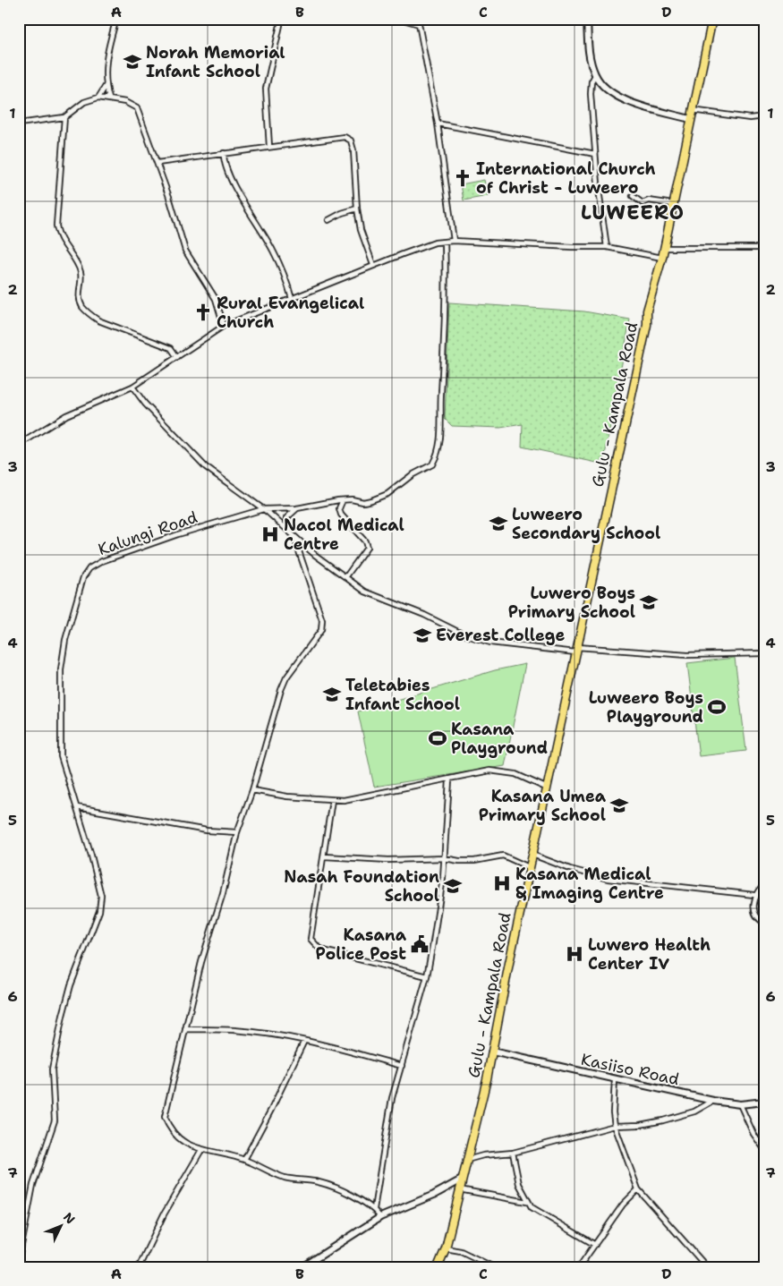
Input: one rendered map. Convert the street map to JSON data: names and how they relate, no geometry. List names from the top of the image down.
{
  "streets": {
    "main road": ["Gulu - Kampala Road", "Kasiiso Road"],
    "street": ["Kalungi Road"]
  },
  "crossings": [
    ["Gulu - Kampala Road", "Kasiiso Road"]
  ],
  "districts": ["LUWEERO"],
  "places": {
    "school or university": [
      "Norah Memorial Infant School",
      "Luweero Secondary School",
      "Luwero Boys Primary School",
      "Everest College",
      "Teletabies Infant School",
      "Kasana Umea Primary School",
      "Nasah Foundation School"
    ],
    "church": ["International Church of Christ - Luweero", "Rural Evangelical Church"],
    "hospital": ["Nacol Medical Centre", "Kasana Medical & Imaging Centre", "Luwero Health Center IV"],
    "sports": ["Luweero Boys Playground", "Kasana Playground"],
    "public building": ["Kasana Police Post"]
  },
  "north": "top right",
  "grid": {
    "columns": [
      "A",
      "B",
      "C",
      "D"
    ],
    "rows": [
      "1",
      "2",
      "3",
      "4",
      "5",
      "6",
      "7"
    ]
  }
}
